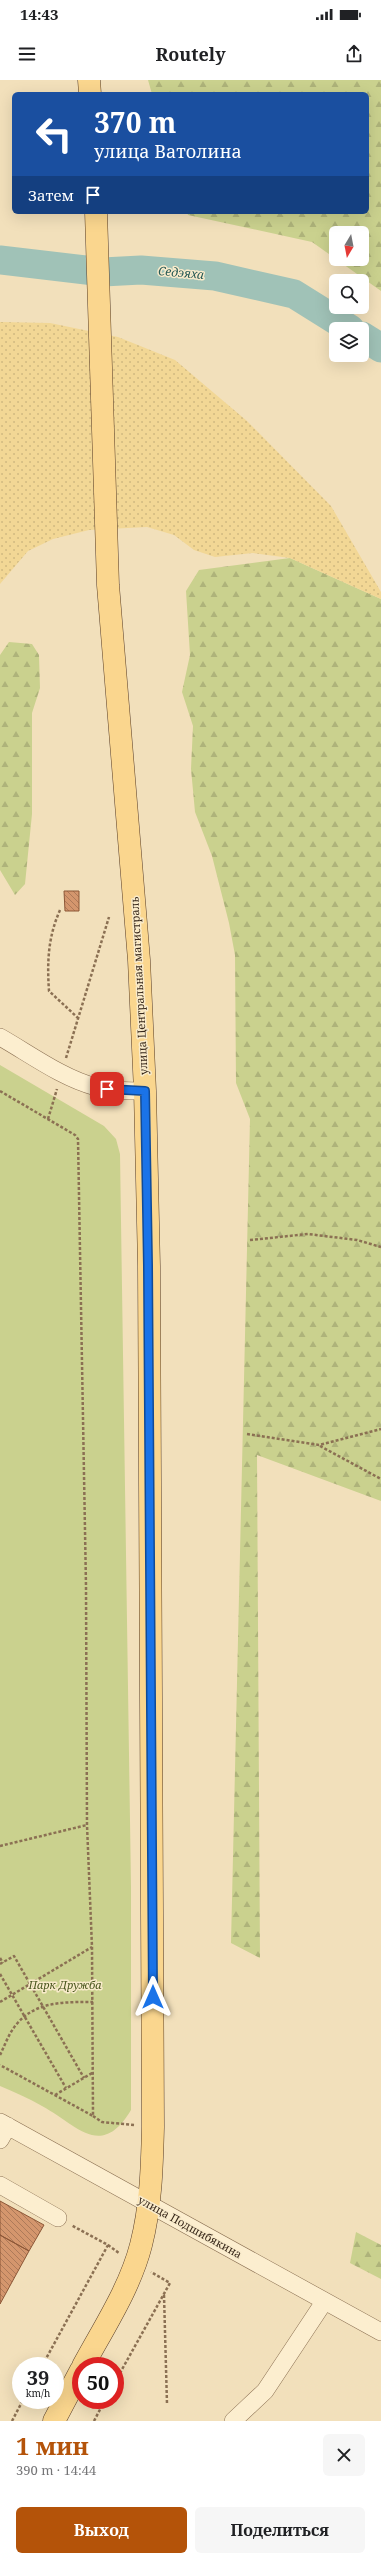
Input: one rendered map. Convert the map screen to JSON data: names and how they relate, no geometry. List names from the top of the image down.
{
  "streets": {
    "main road": ["улица Центральная магистраль"],
    "street": ["улица Подшибякина"]
  },
  "crossings": [
    ["улица Центральная магистраль", "улица Подшибякина"]
  ],
  "water": ["Седэяха"],
  "parks": ["Парк Дружба"],
  "north": "bottom",
  "page": {
    "status": "14:43",
    "header": "Routely",
    "turn": ["370 m", "улица Ватолина"],
    "then": "Затем",
    "speed": "39 km/h",
    "limit": "50",
    "heading": ["1 мин", "390 m · 14:44"],
    "buttons": ["Выход", "Поделиться"]
  }
}
